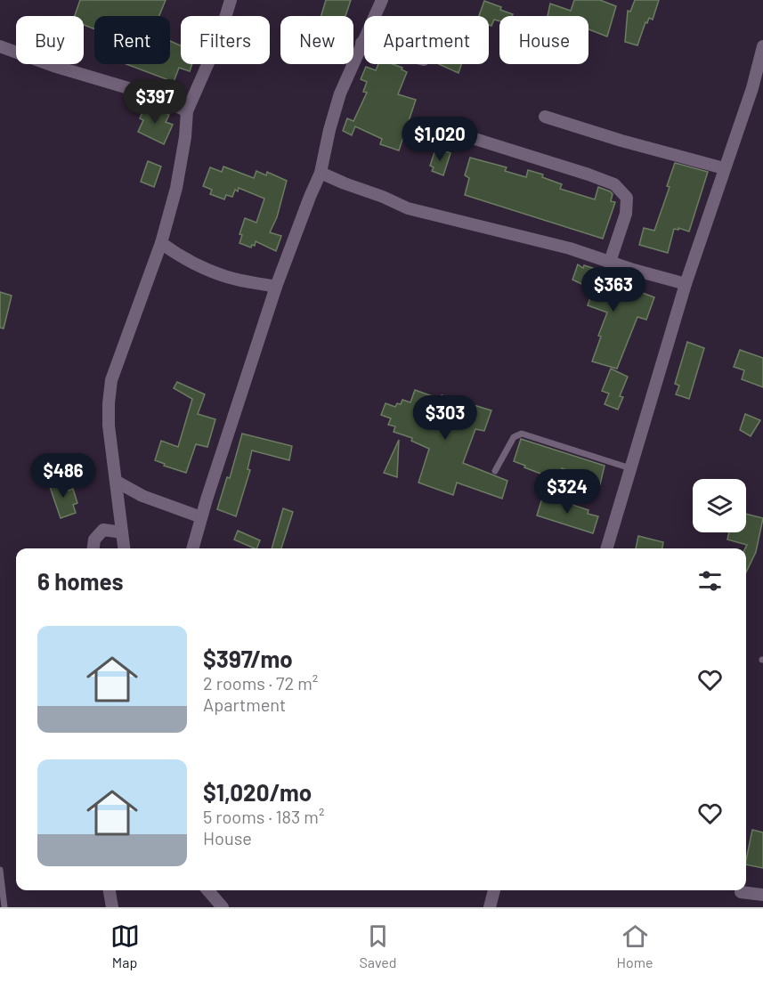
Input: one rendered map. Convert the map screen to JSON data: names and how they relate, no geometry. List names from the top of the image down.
{
  "page": {
    "chip": [
      "Buy",
      "Rent",
      "Filters",
      "New",
      "Apartment",
      "House"
    ],
    "price": [
      "$397",
      "$1,020",
      "$363",
      "$303",
      "$486",
      "$324"
    ],
    "heading": "6 homes",
    "list": [
      {
        "name": "$397/mo",
        "note": "2 rooms · 72 m² · Apartment"
      },
      {
        "name": "$1,020/mo",
        "note": "5 rooms · 183 m² · House"
      }
    ],
    "tabs": ["Map", "Saved", "Home"]
  }
}
